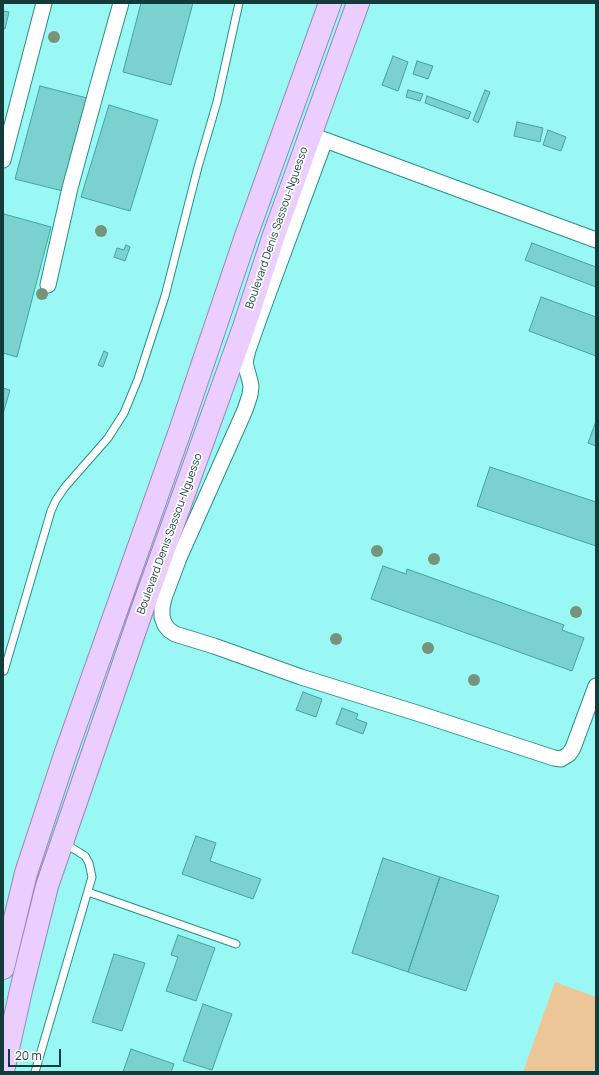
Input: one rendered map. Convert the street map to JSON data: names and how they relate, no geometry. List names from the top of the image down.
{
  "streets": {
    "main road": ["Boulevard Denis Sassou-Nguesso"]
  },
  "scale_bar": "20 m"
}
